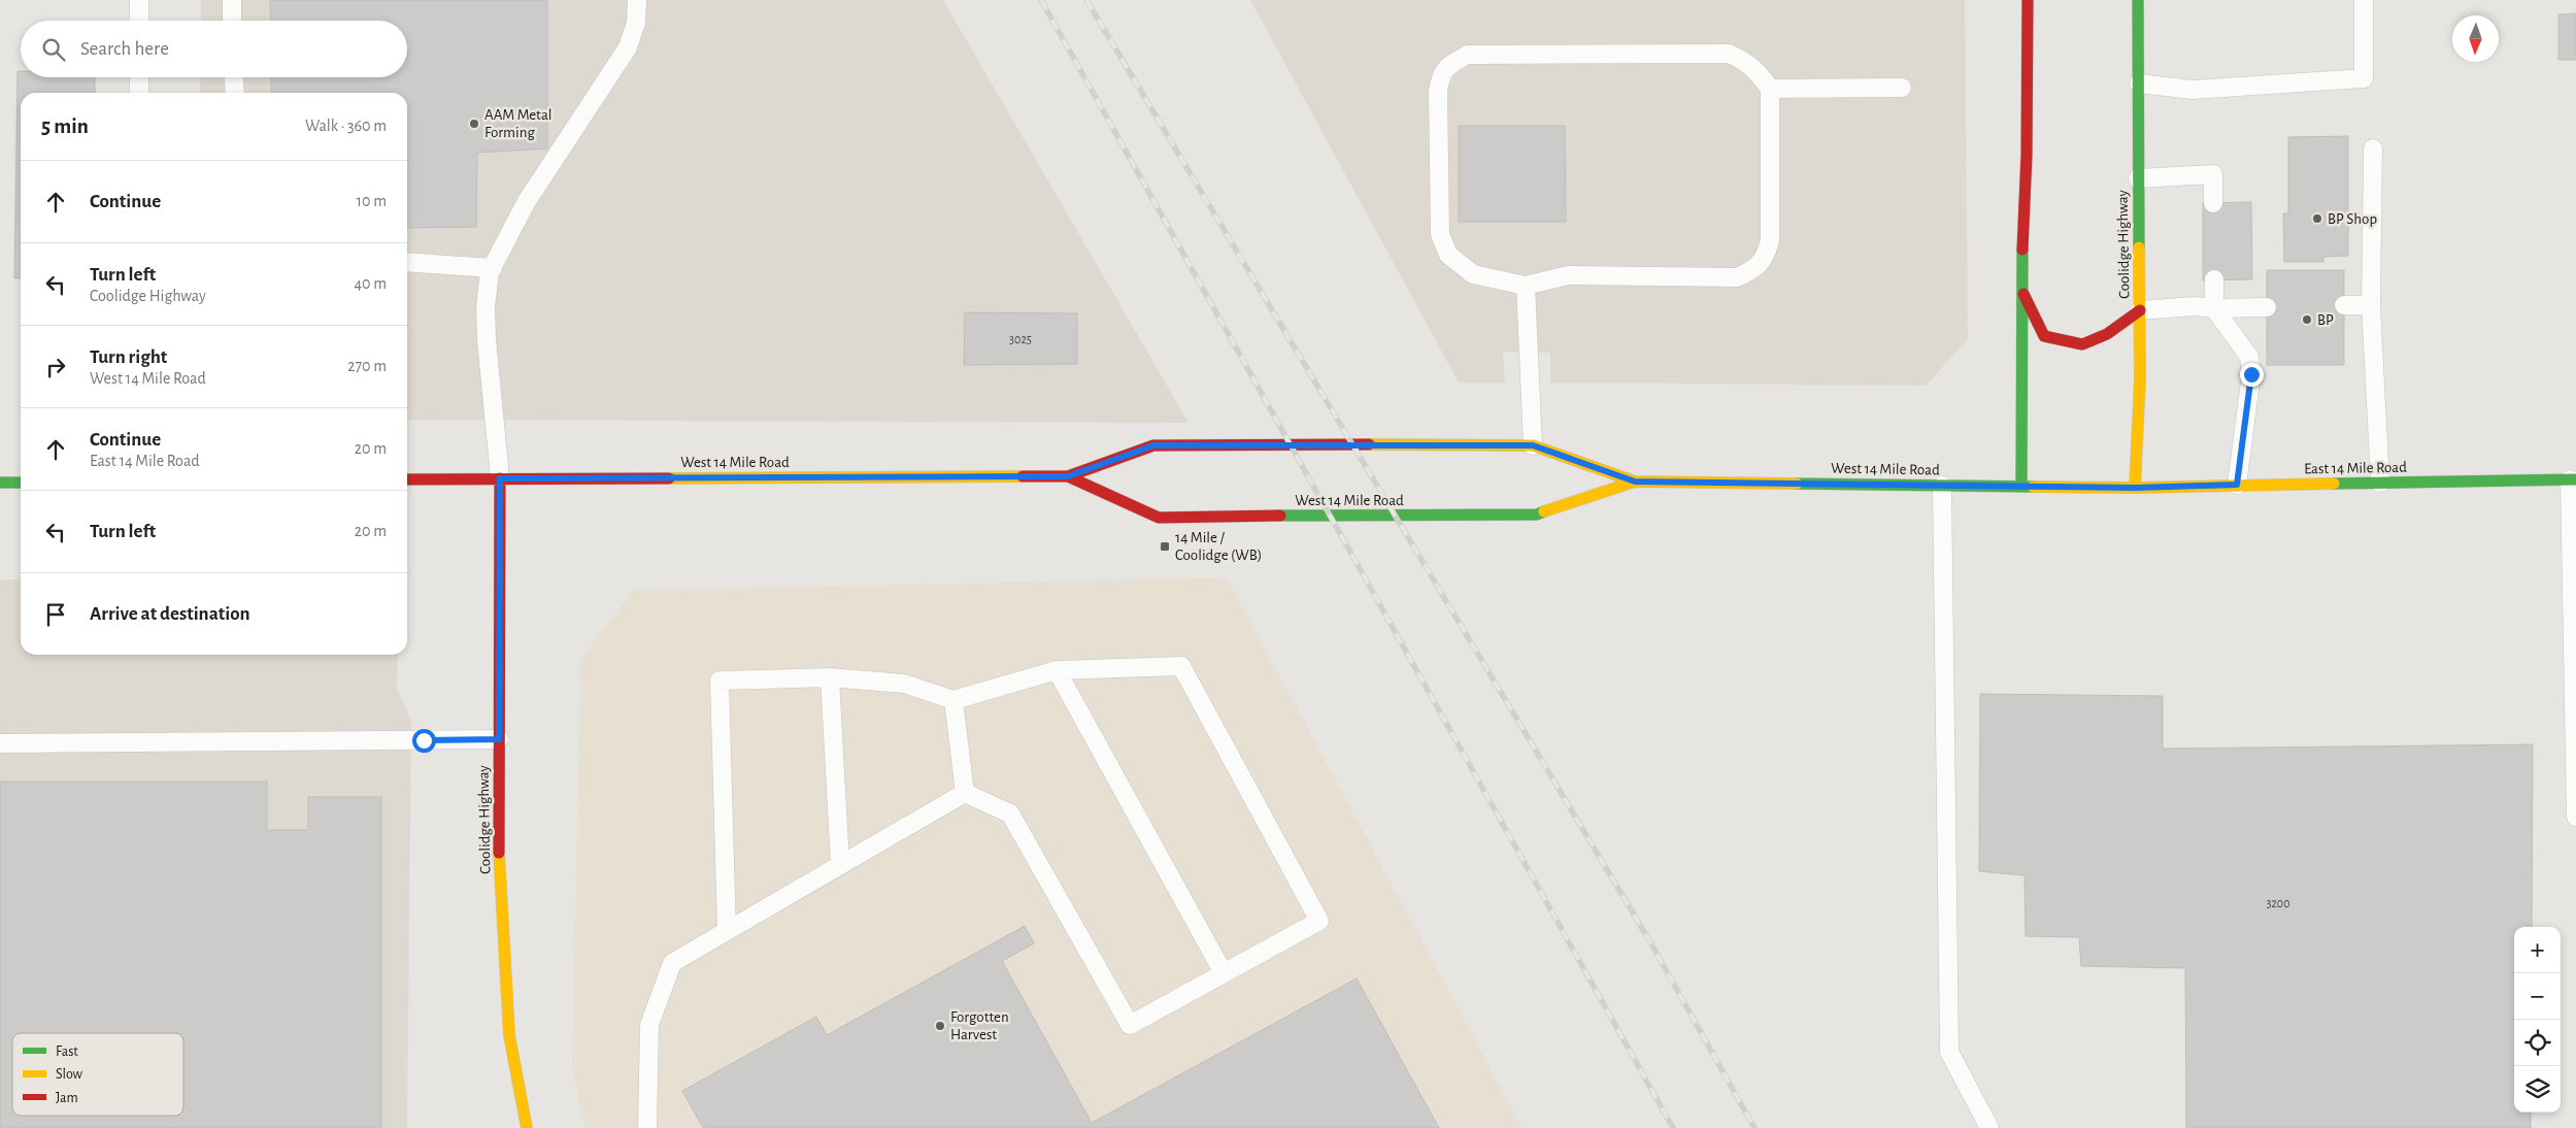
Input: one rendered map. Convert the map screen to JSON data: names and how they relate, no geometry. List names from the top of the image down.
{
  "streets": {
    "main road": ["Coolidge Highway", "West 14 Mile Road", "East 14 Mile Road"]
  },
  "crossings": [
    ["Coolidge Highway", "West 14 Mile Road"],
    ["Coolidge Highway", "East 14 Mile Road"],
    ["West 14 Mile Road", "East 14 Mile Road"]
  ],
  "places": {
    "other": [
      "AAM Metal Forming",
      "BP Shop",
      "BP",
      "Forgotten Harvest"
    ],
    "transit": ["14 Mile / Coolidge (WB)"]
  },
  "house_numbers": ["3025", "3200"],
  "legend": ["Fast", "Slow", "Jam"],
  "north": "bottom",
  "page": {
    "search": "Search here",
    "heading": ["5 min", "Walk · 360 m"],
    "list": [
      ["Continue", "10 m"],
      ["Turn left", "Coolidge Highway", "40 m"],
      ["Turn right", "West 14 Mile Road", "270 m"],
      ["Continue", "East 14 Mile Road", "20 m"],
      ["Turn left", "20 m"],
      "Arrive at destination"
    ],
    "map_buttons": ["+", "−"]
  }
}
